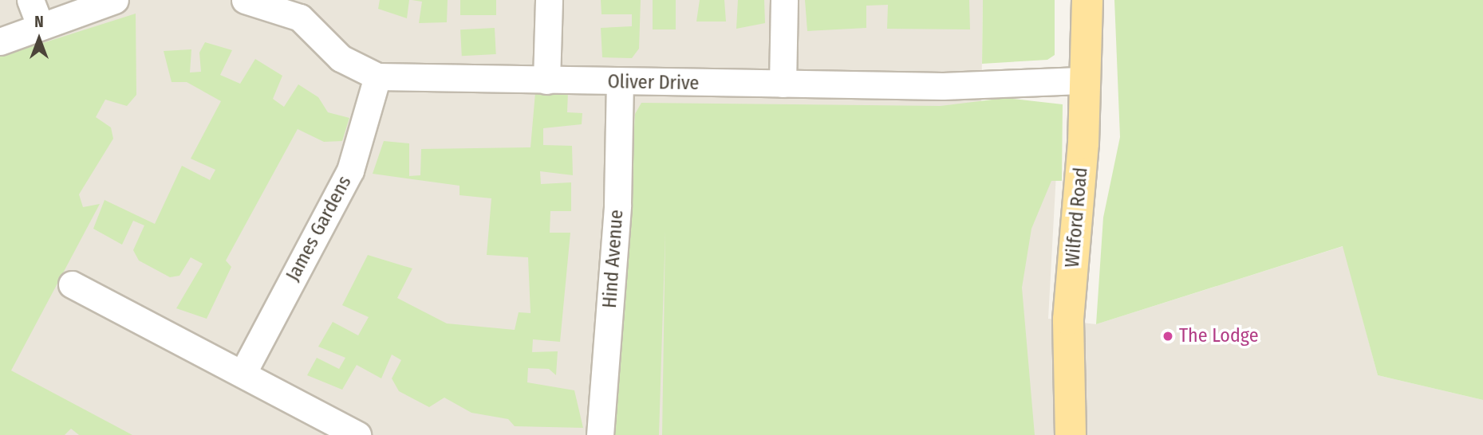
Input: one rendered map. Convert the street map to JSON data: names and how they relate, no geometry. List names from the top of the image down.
{
  "streets": {
    "main road": ["Wilford Road"],
    "street": ["Oliver Drive", "James Gardens", "Hind Avenue"]
  },
  "crossings": [
    ["Oliver Drive", "Wilford Road"],
    ["Oliver Drive", "James Gardens"],
    ["Oliver Drive", "Hind Avenue"]
  ],
  "places": ["The Lodge"],
  "north": "top"
}
